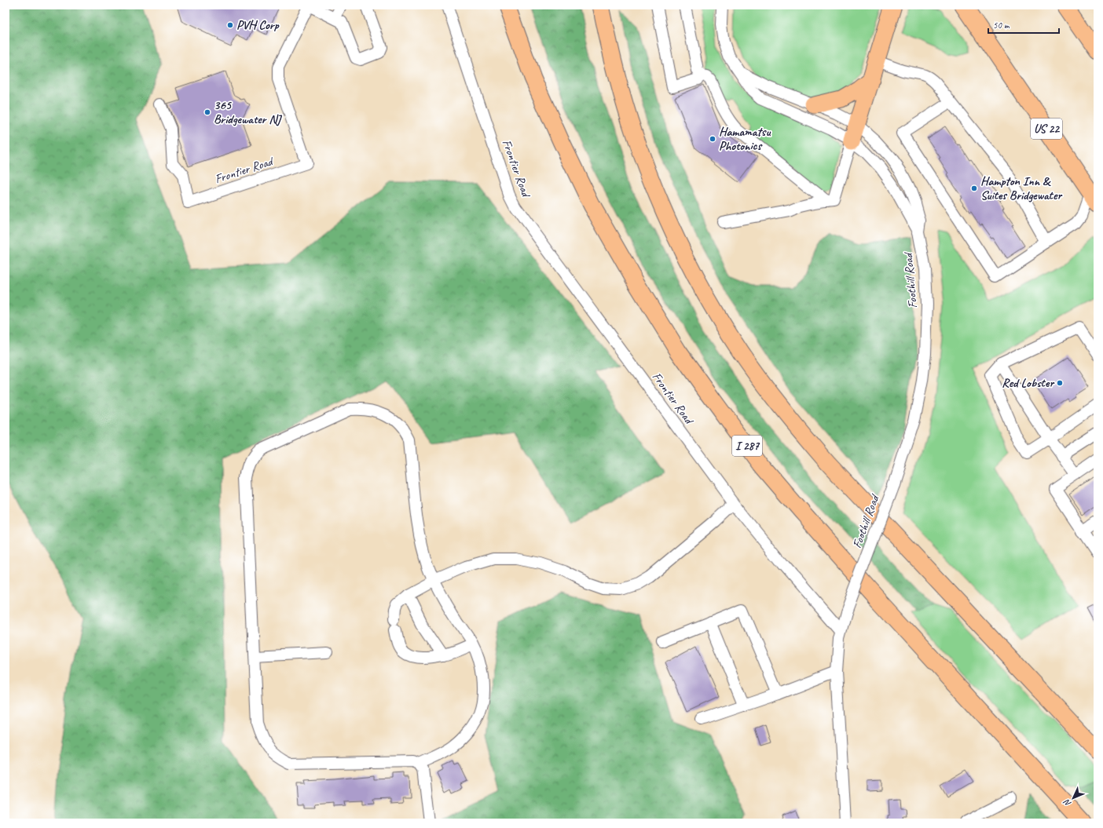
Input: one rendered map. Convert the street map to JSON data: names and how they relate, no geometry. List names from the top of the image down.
{
  "streets": {
    "highway": ["US 22", "I 287"],
    "street": ["Frontier Road", "Foothill Road"]
  },
  "crossings": [
    ["Frontier Road", "Foothill Road"]
  ],
  "places": [
    "PVH Corp",
    "365 Bridgewater NJ",
    "Hamamatsu Photonics",
    "Hampton Inn & Suites Bridgewater",
    "Red Lobster"
  ],
  "scale_bar": "50 m",
  "north": "bottom left"
}
